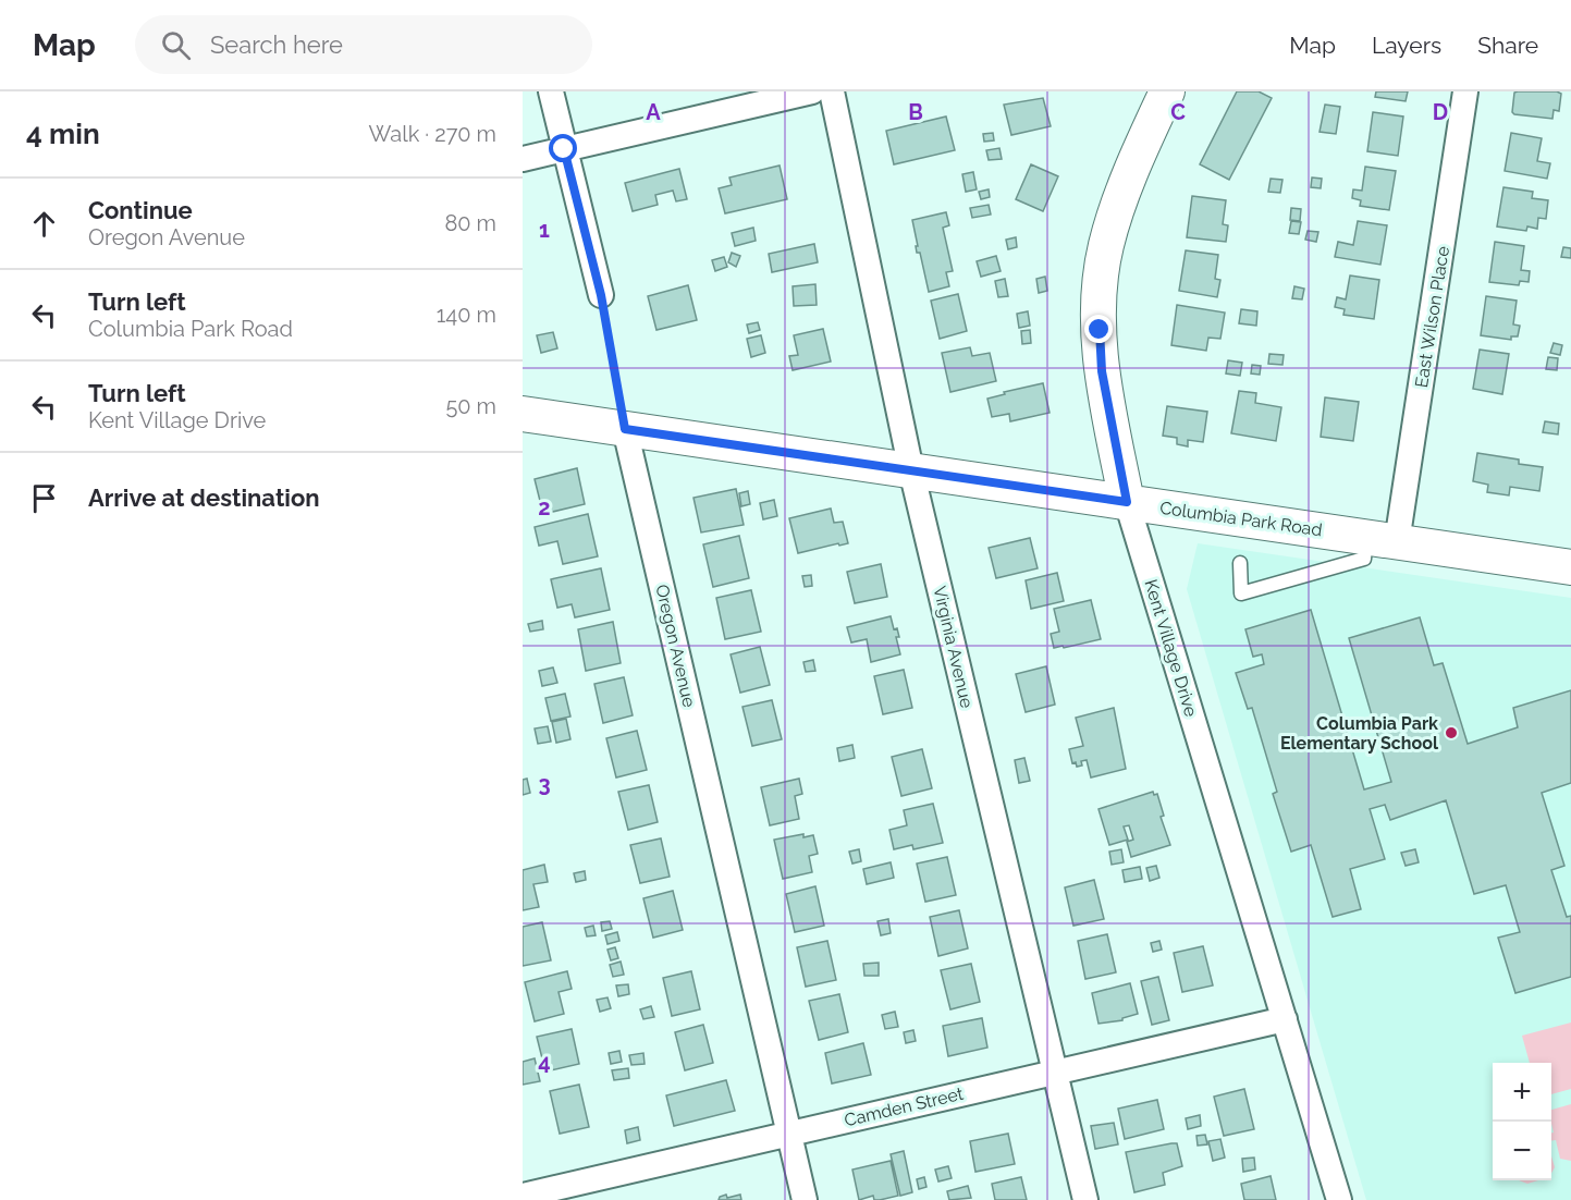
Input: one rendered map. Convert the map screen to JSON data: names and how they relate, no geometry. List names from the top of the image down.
{
  "streets": {
    "street": [
      "East Wilson Place",
      "Columbia Park Road",
      "Oregon Avenue",
      "Virginia Avenue",
      "Kent Village Drive",
      "Camden Street"
    ]
  },
  "crossings": [
    ["East Wilson Place", "Columbia Park Road"],
    ["Columbia Park Road", "Oregon Avenue"],
    ["Columbia Park Road", "Virginia Avenue"],
    ["Columbia Park Road", "Kent Village Drive"],
    ["Oregon Avenue", "Camden Street"],
    ["Virginia Avenue", "Camden Street"],
    ["Kent Village Drive", "Camden Street"]
  ],
  "places": ["Columbia Park Elementary School"],
  "page": {
    "header": "Map",
    "search": "Search here",
    "nav": ["Map", "Layers", "Share"],
    "heading": ["4 min", "Walk · 270 m"],
    "list": [
      ["Continue", "Oregon Avenue", "80 m"],
      ["Turn left", "Columbia Park Road", "140 m"],
      ["Turn left", "Kent Village Drive", "50 m"],
      "Arrive at destination"
    ],
    "map_buttons": ["+", "−"]
  },
  "grid": {
    "columns": [
      "A",
      "B",
      "C",
      "D"
    ],
    "rows": [
      "1",
      "2",
      "3",
      "4"
    ]
  }
}
